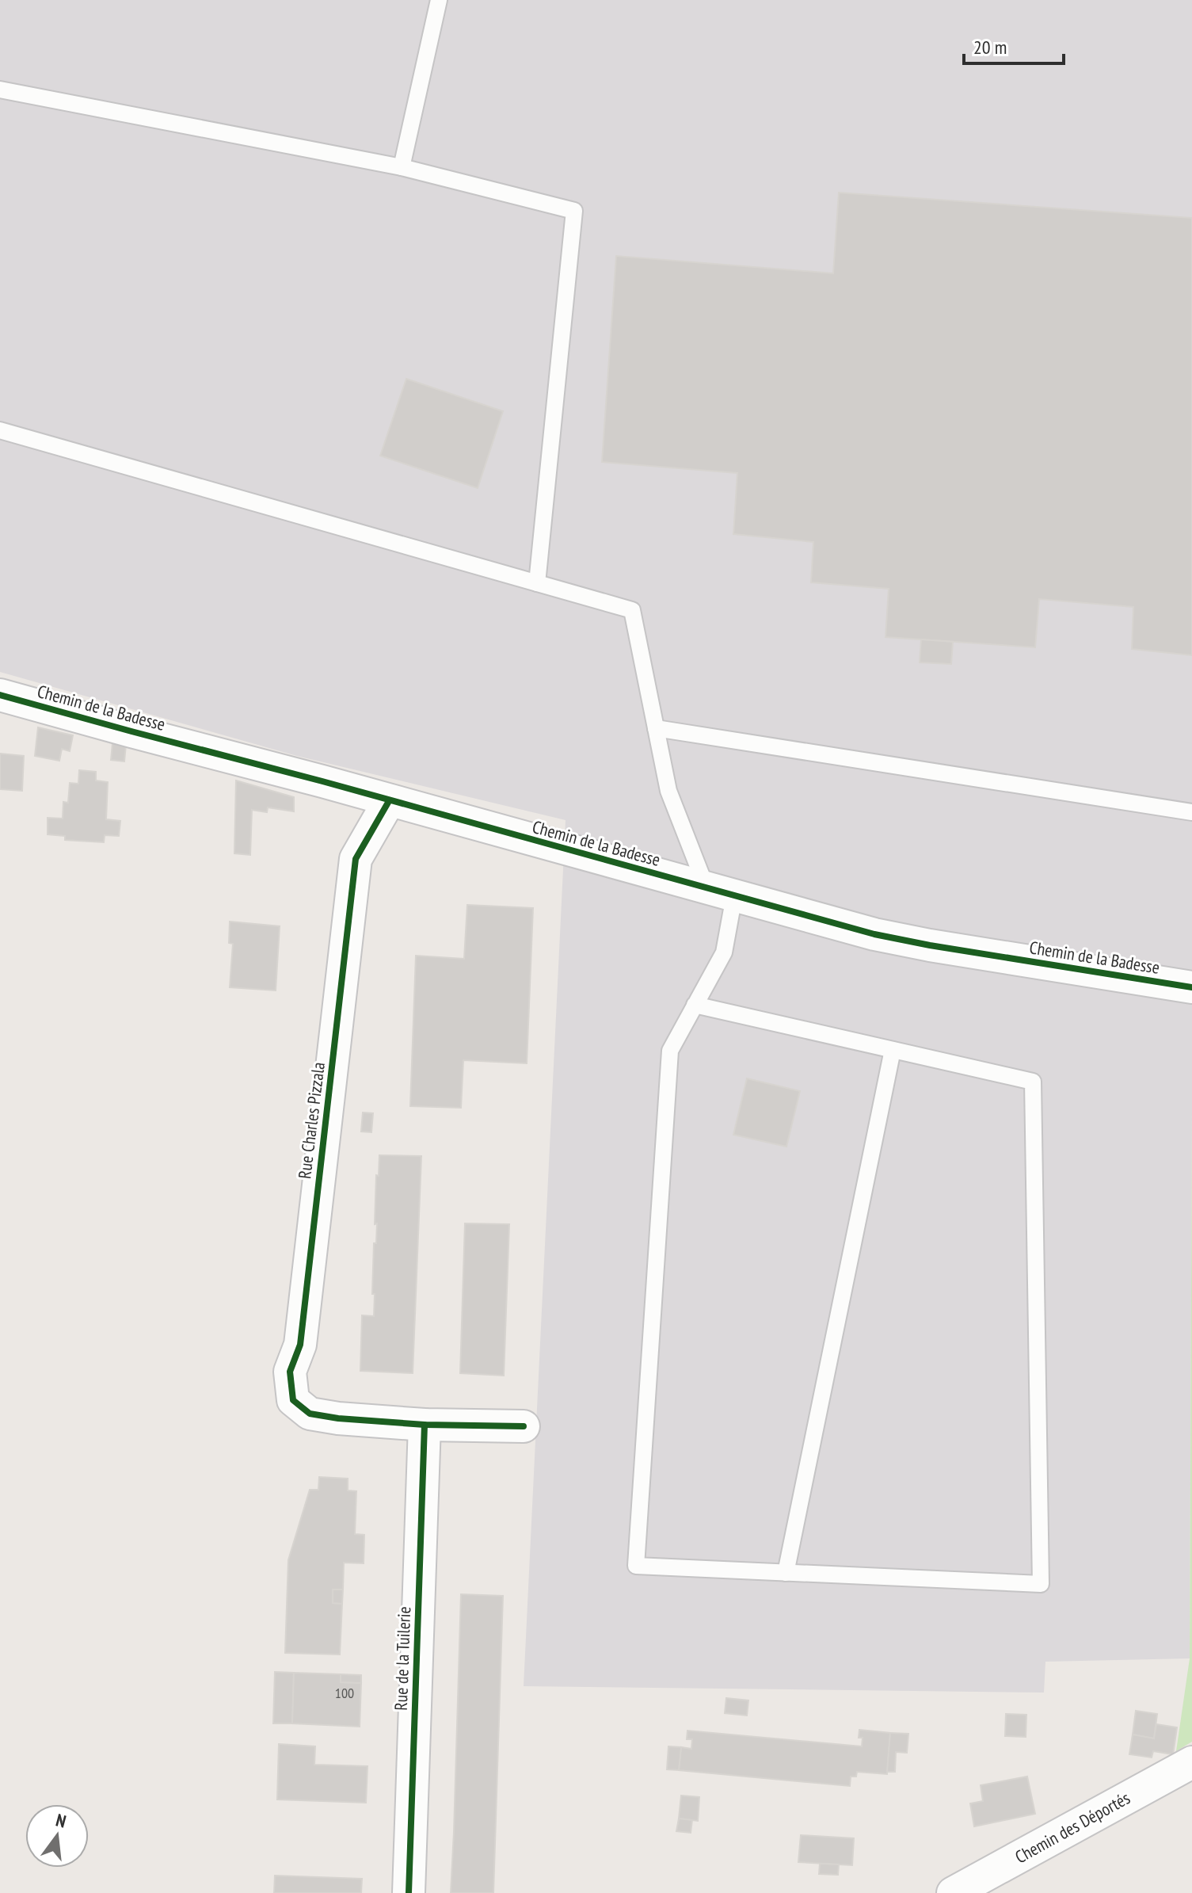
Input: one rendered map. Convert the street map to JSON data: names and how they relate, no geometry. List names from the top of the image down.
{
  "streets": {
    "street": [
      "Chemin de la Badesse",
      "Rue Charles Pizzala",
      "Rue de la Tuilerie",
      "Chemin des Déportés"
    ]
  },
  "crossings": [
    ["Chemin de la Badesse", "Rue Charles Pizzala"],
    ["Rue Charles Pizzala", "Rue de la Tuilerie"]
  ],
  "house_numbers": ["100"],
  "scale_bar": "20 m",
  "north": "top"
}
